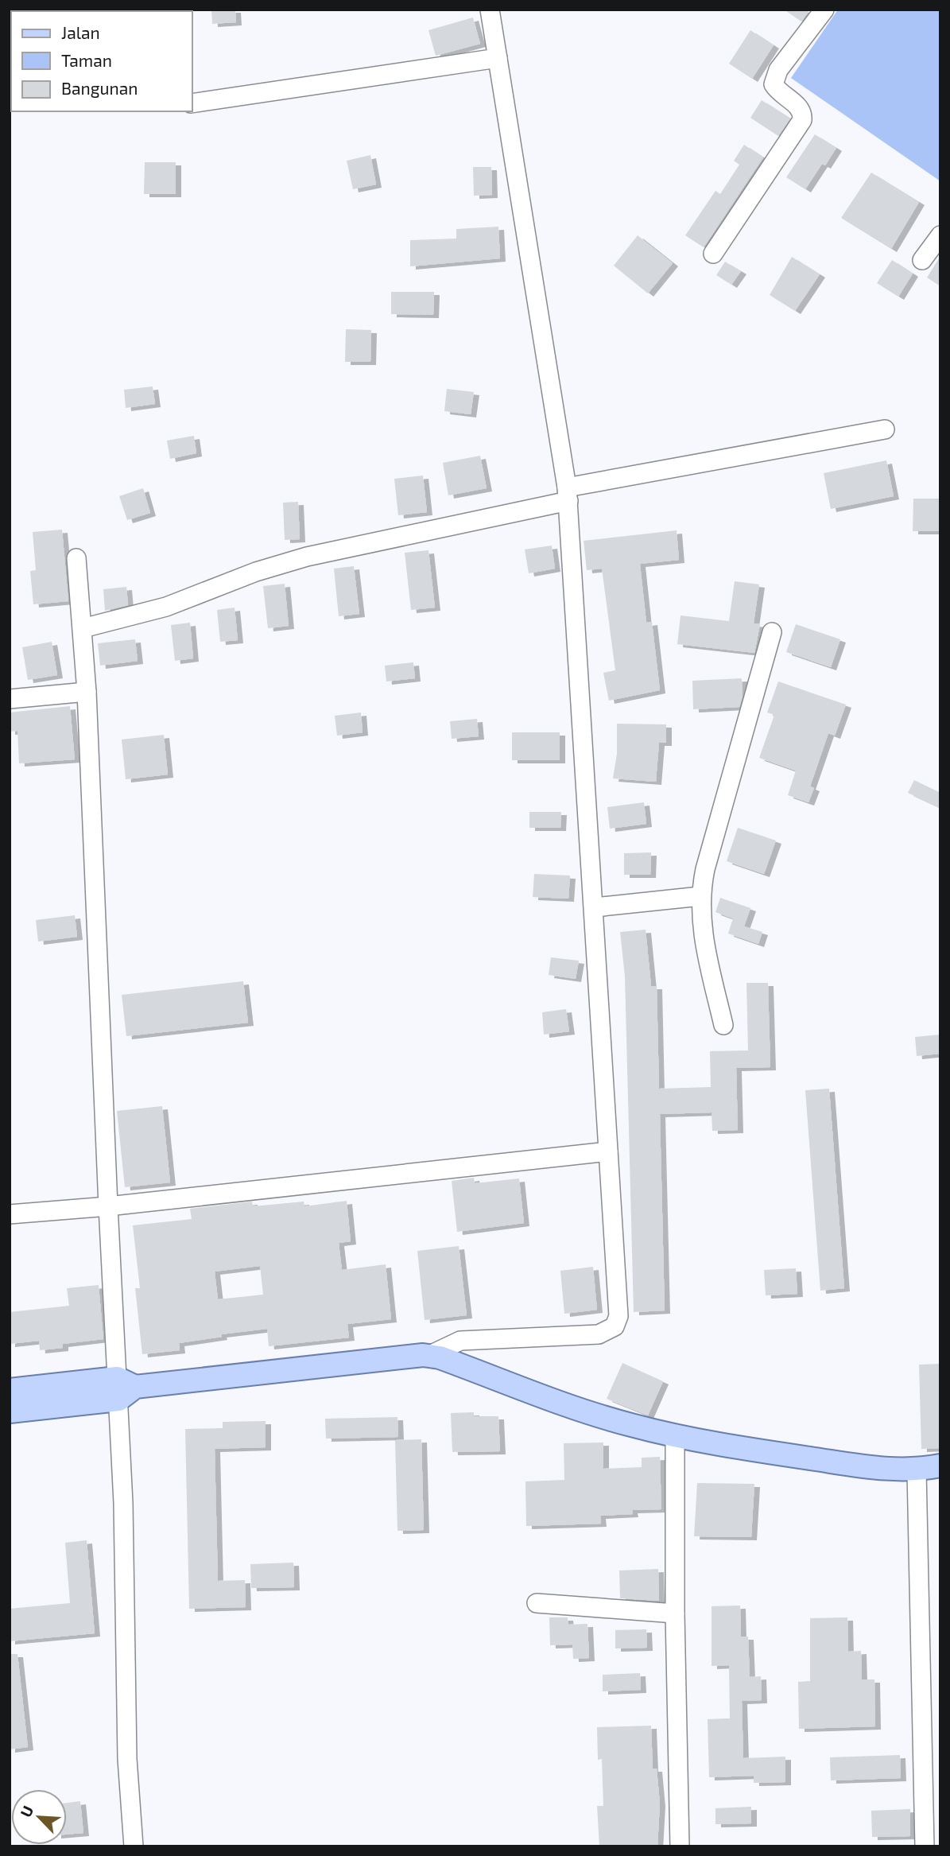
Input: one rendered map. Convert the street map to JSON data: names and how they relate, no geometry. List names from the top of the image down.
{
  "legend": ["Jalan", "Taman", "Bangunan"],
  "north": "top left"
}
